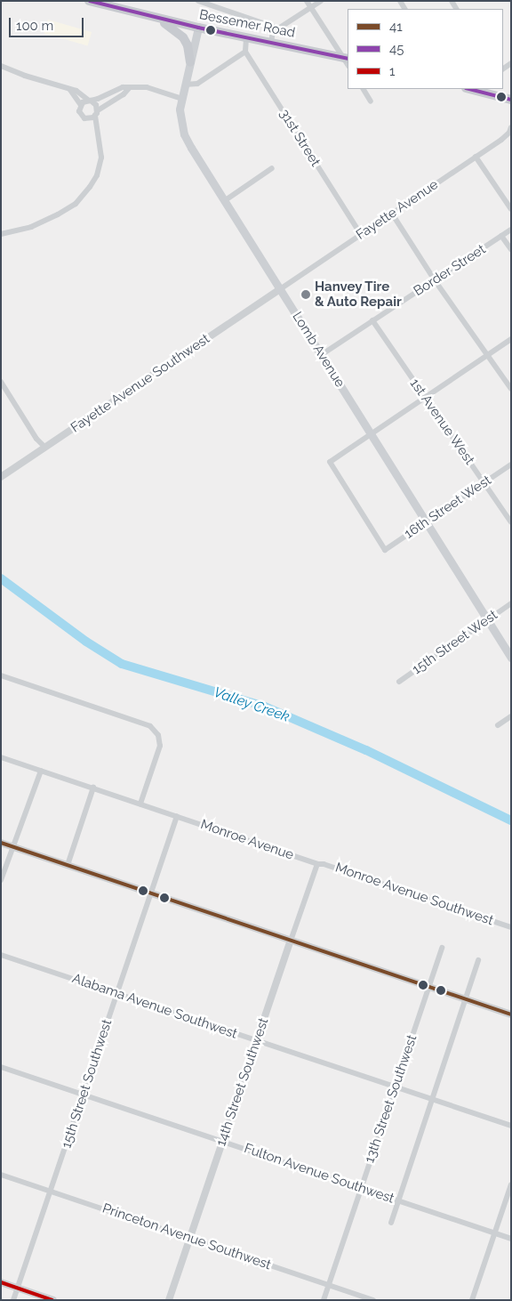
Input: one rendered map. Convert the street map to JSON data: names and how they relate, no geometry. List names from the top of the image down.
{
  "streets": {
    "main road": ["Bessemer Road", "Lomb Avenue"],
    "street": [
      "31st Street",
      "Fayette Avenue",
      "Border Street",
      "Fayette Avenue Southwest",
      "1st Avenue West",
      "16th Street West",
      "15th Street West",
      "Monroe Avenue",
      "Monroe Avenue Southwest",
      "Alabama Avenue Southwest",
      "14th Street Southwest",
      "15th Street Southwest",
      "13th Street Southwest",
      "Fulton Avenue Southwest",
      "Princeton Avenue Southwest"
    ]
  },
  "crossings": [
    ["Bessemer Road", "Lomb Avenue"],
    ["31st Street", "Fayette Avenue"],
    ["Fayette Avenue", "Lomb Avenue"],
    ["Fayette Avenue", "Fayette Avenue Southwest"],
    ["Border Street", "Lomb Avenue"],
    ["Border Street", "1st Avenue West"],
    ["Lomb Avenue", "Fayette Avenue Southwest"],
    ["Lomb Avenue", "16th Street West"],
    ["Lomb Avenue", "15th Street West"],
    ["1st Avenue West", "16th Street West"],
    ["Monroe Avenue", "Monroe Avenue Southwest"],
    ["Monroe Avenue", "14th Street Southwest"],
    ["Monroe Avenue", "15th Street Southwest"],
    ["Monroe Avenue Southwest", "14th Street Southwest"],
    ["Alabama Avenue Southwest", "14th Street Southwest"],
    ["Alabama Avenue Southwest", "15th Street Southwest"],
    ["Alabama Avenue Southwest", "13th Street Southwest"],
    ["14th Street Southwest", "Fulton Avenue Southwest"],
    ["14th Street Southwest", "Princeton Avenue Southwest"],
    ["15th Street Southwest", "Fulton Avenue Southwest"],
    ["15th Street Southwest", "Princeton Avenue Southwest"],
    ["13th Street Southwest", "Fulton Avenue Southwest"],
    ["13th Street Southwest", "Princeton Avenue Southwest"]
  ],
  "water": ["Valley Creek"],
  "places": ["Hanvey Tire & Auto Repair"],
  "lines": ["transit line 45", "transit line 41", "transit line 1"],
  "legend": ["41", "45", "1"],
  "scale_bar": "100 m"
}
